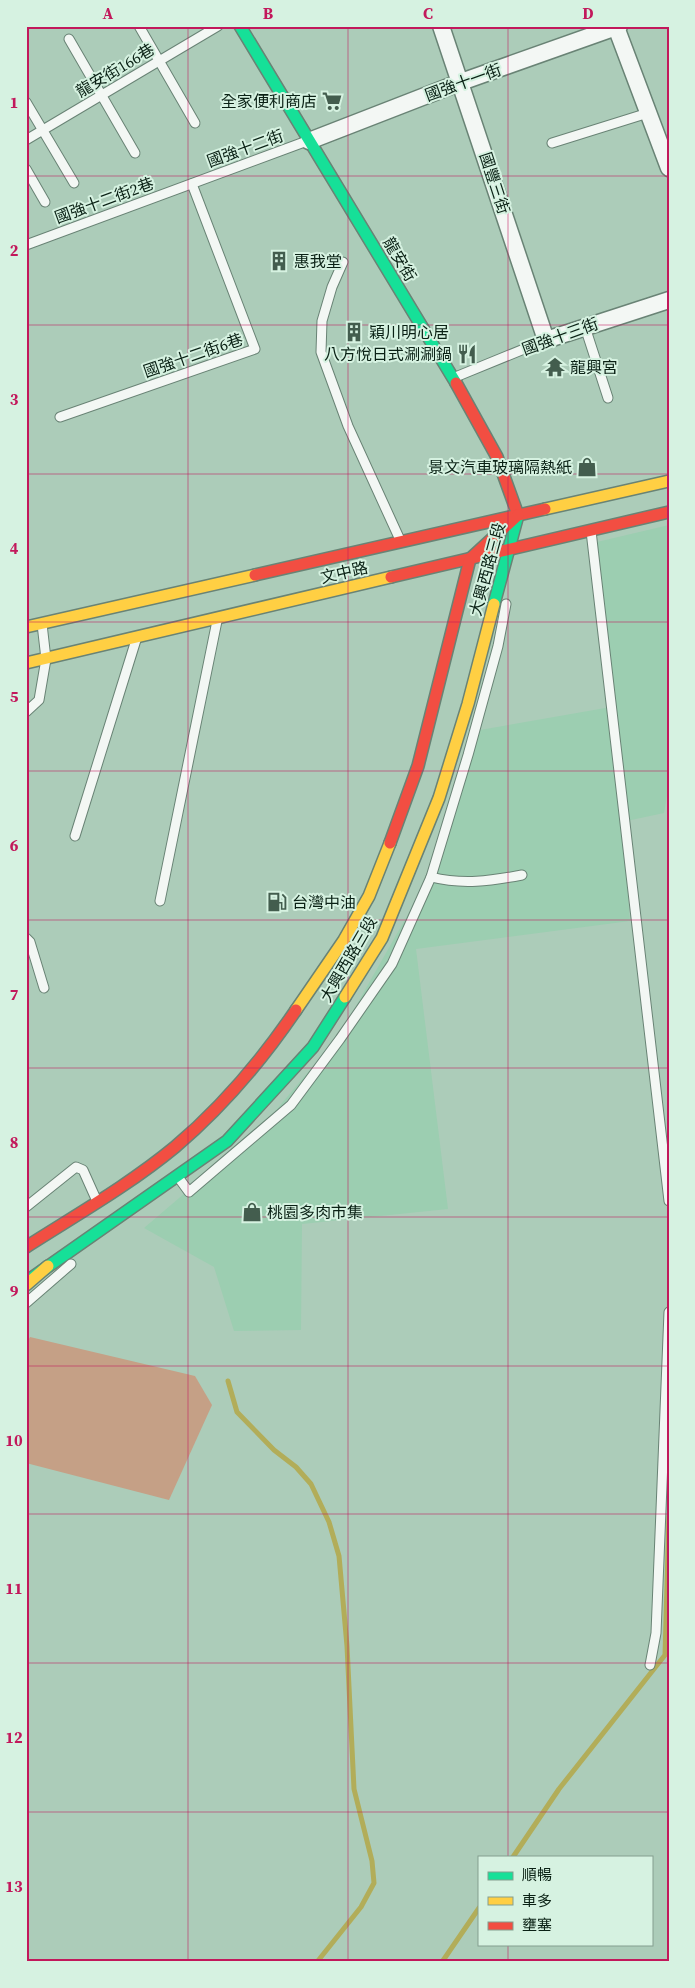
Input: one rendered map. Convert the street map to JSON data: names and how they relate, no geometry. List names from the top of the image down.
{
  "streets": {
    "main road": ["龍安街", "大興西路三段", "文中路"],
    "street": ["國強十一街", "國豐三街", "國強十三街"],
    "lane": [
      "龍安街166巷",
      "國強十二街",
      "國強十二街2巷",
      "國強十二街6巷"
    ]
  },
  "crossings": [
    ["國強十一街", "國強十二街"],
    ["國強十一街", "國豐三街"],
    ["國強十一街", "龍安街"],
    ["國強十二街", "國強十二街2巷"],
    ["國強十二街", "龍安街"],
    ["國強十二街", "國強十二街6巷"],
    ["國豐三街", "國強十三街"],
    ["國強十二街2巷", "國強十二街6巷"],
    ["龍安街", "國強十三街"],
    ["龍安街", "大興西路三段"],
    ["龍安街", "文中路"],
    ["大興西路三段", "文中路"]
  ],
  "places": {
    "supermarket": ["全家便利商店"],
    "building": ["惠我堂", "穎川明心居"],
    "restaurant": ["八方悅日式涮涮鍋"],
    "temple": ["龍興宮"],
    "shop": ["景文汽車玻璃隔熱紙", "桃園多肉市集"],
    "fuel station": ["台灣中油"]
  },
  "legend": ["順暢", "車多", "壅塞"],
  "grid": {
    "columns": [
      "A",
      "B",
      "C",
      "D"
    ],
    "rows": [
      "1",
      "2",
      "3",
      "4",
      "5",
      "6",
      "7",
      "8",
      "9",
      "10",
      "11",
      "12",
      "13"
    ]
  }
}
